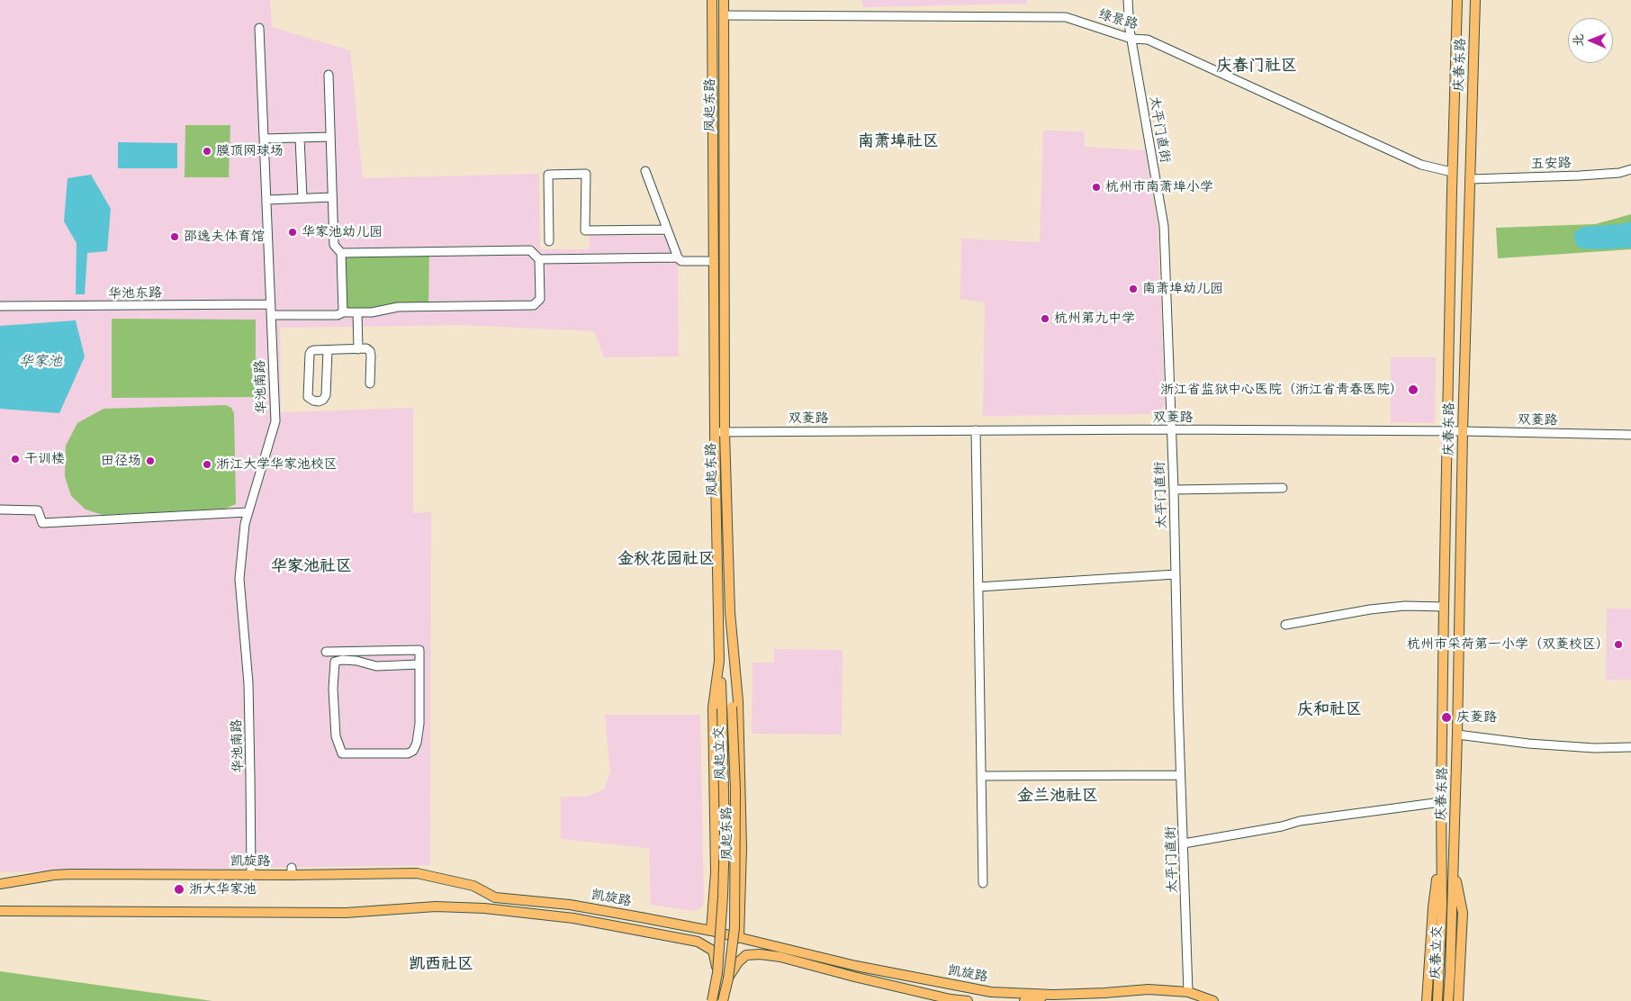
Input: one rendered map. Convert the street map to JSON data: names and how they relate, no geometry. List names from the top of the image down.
{
  "streets": {
    "main road": [
      "庆春东路",
      "凤起东路",
      "凤起立交",
      "凯旋路",
      "庆春立交"
    ],
    "street": [
      "绿景路",
      "太平门直街",
      "五安路",
      "华池东路",
      "华池南路",
      "双菱路"
    ]
  },
  "crossings": [
    ["绿景路", "庆春东路"],
    ["绿景路", "凤起东路"],
    ["绿景路", "太平门直街"],
    ["庆春东路", "五安路"],
    ["庆春东路", "双菱路"],
    ["庆春东路", "庆春立交"],
    ["凤起东路", "双菱路"],
    ["凤起东路", "凤起立交"],
    ["凤起东路", "凯旋路"],
    ["太平门直街", "双菱路"],
    ["太平门直街", "凯旋路"],
    ["华池东路", "华池南路"],
    ["华池南路", "凯旋路"]
  ],
  "districts": [
    "庆春门社区",
    "南萧埠社区",
    "金秋花园社区",
    "华家池社区",
    "庆和社区",
    "金兰池社区",
    "凯西社区"
  ],
  "water": ["华家池"],
  "places": [
    "膜顶网球场",
    "杭州市南萧埠小学",
    "华家池幼儿园",
    "邵逸夫体育馆",
    "南萧埠幼儿园",
    "杭州第九中学",
    "浙江省监狱中心医院（浙江省青春医院）",
    "干训楼",
    "田径场",
    "浙江大学华家池校区",
    "杭州市采荷第一小学（双菱校区）",
    "庆菱路",
    "浙大华家池"
  ],
  "north": "left"
}
